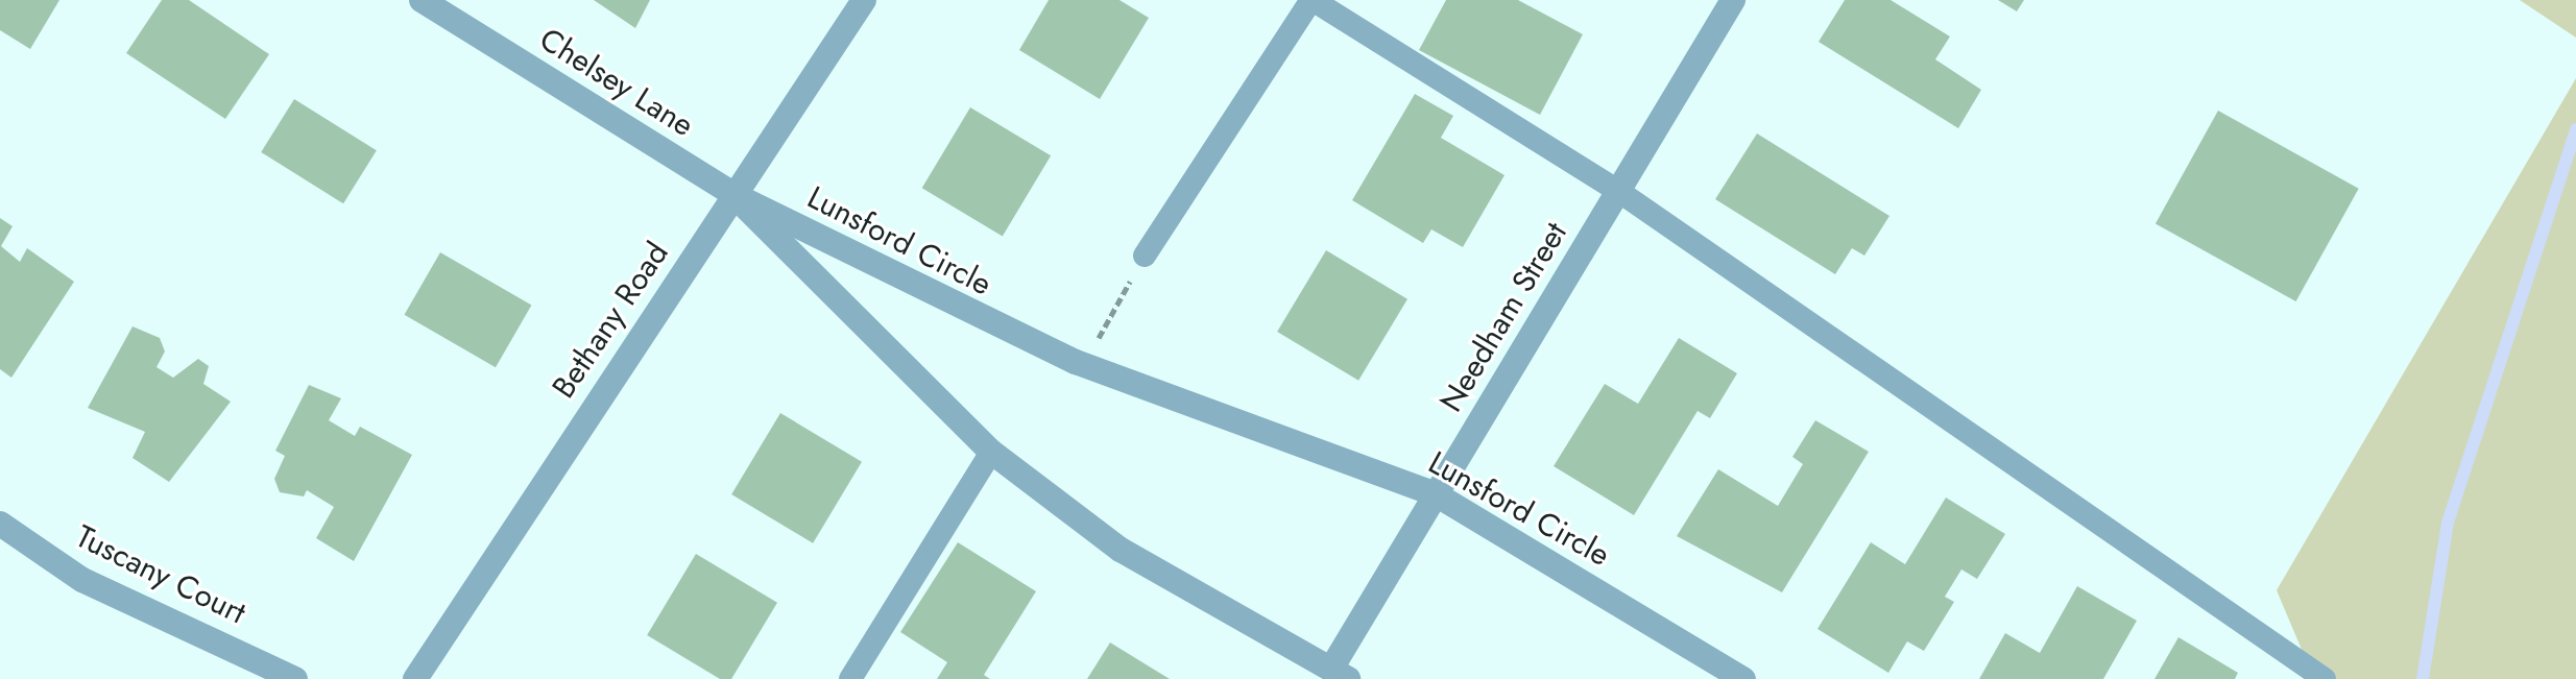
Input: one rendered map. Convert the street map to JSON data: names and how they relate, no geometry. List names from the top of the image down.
{
  "streets": {
    "street": [
      "Chelsey Lane",
      "Lunsford Circle",
      "Needham Street",
      "Bethany Road",
      "Tuscany Court"
    ]
  },
  "crossings": [
    ["Chelsey Lane", "Lunsford Circle"],
    ["Chelsey Lane", "Bethany Road"],
    ["Lunsford Circle", "Needham Street"],
    ["Lunsford Circle", "Bethany Road"]
  ]
}
